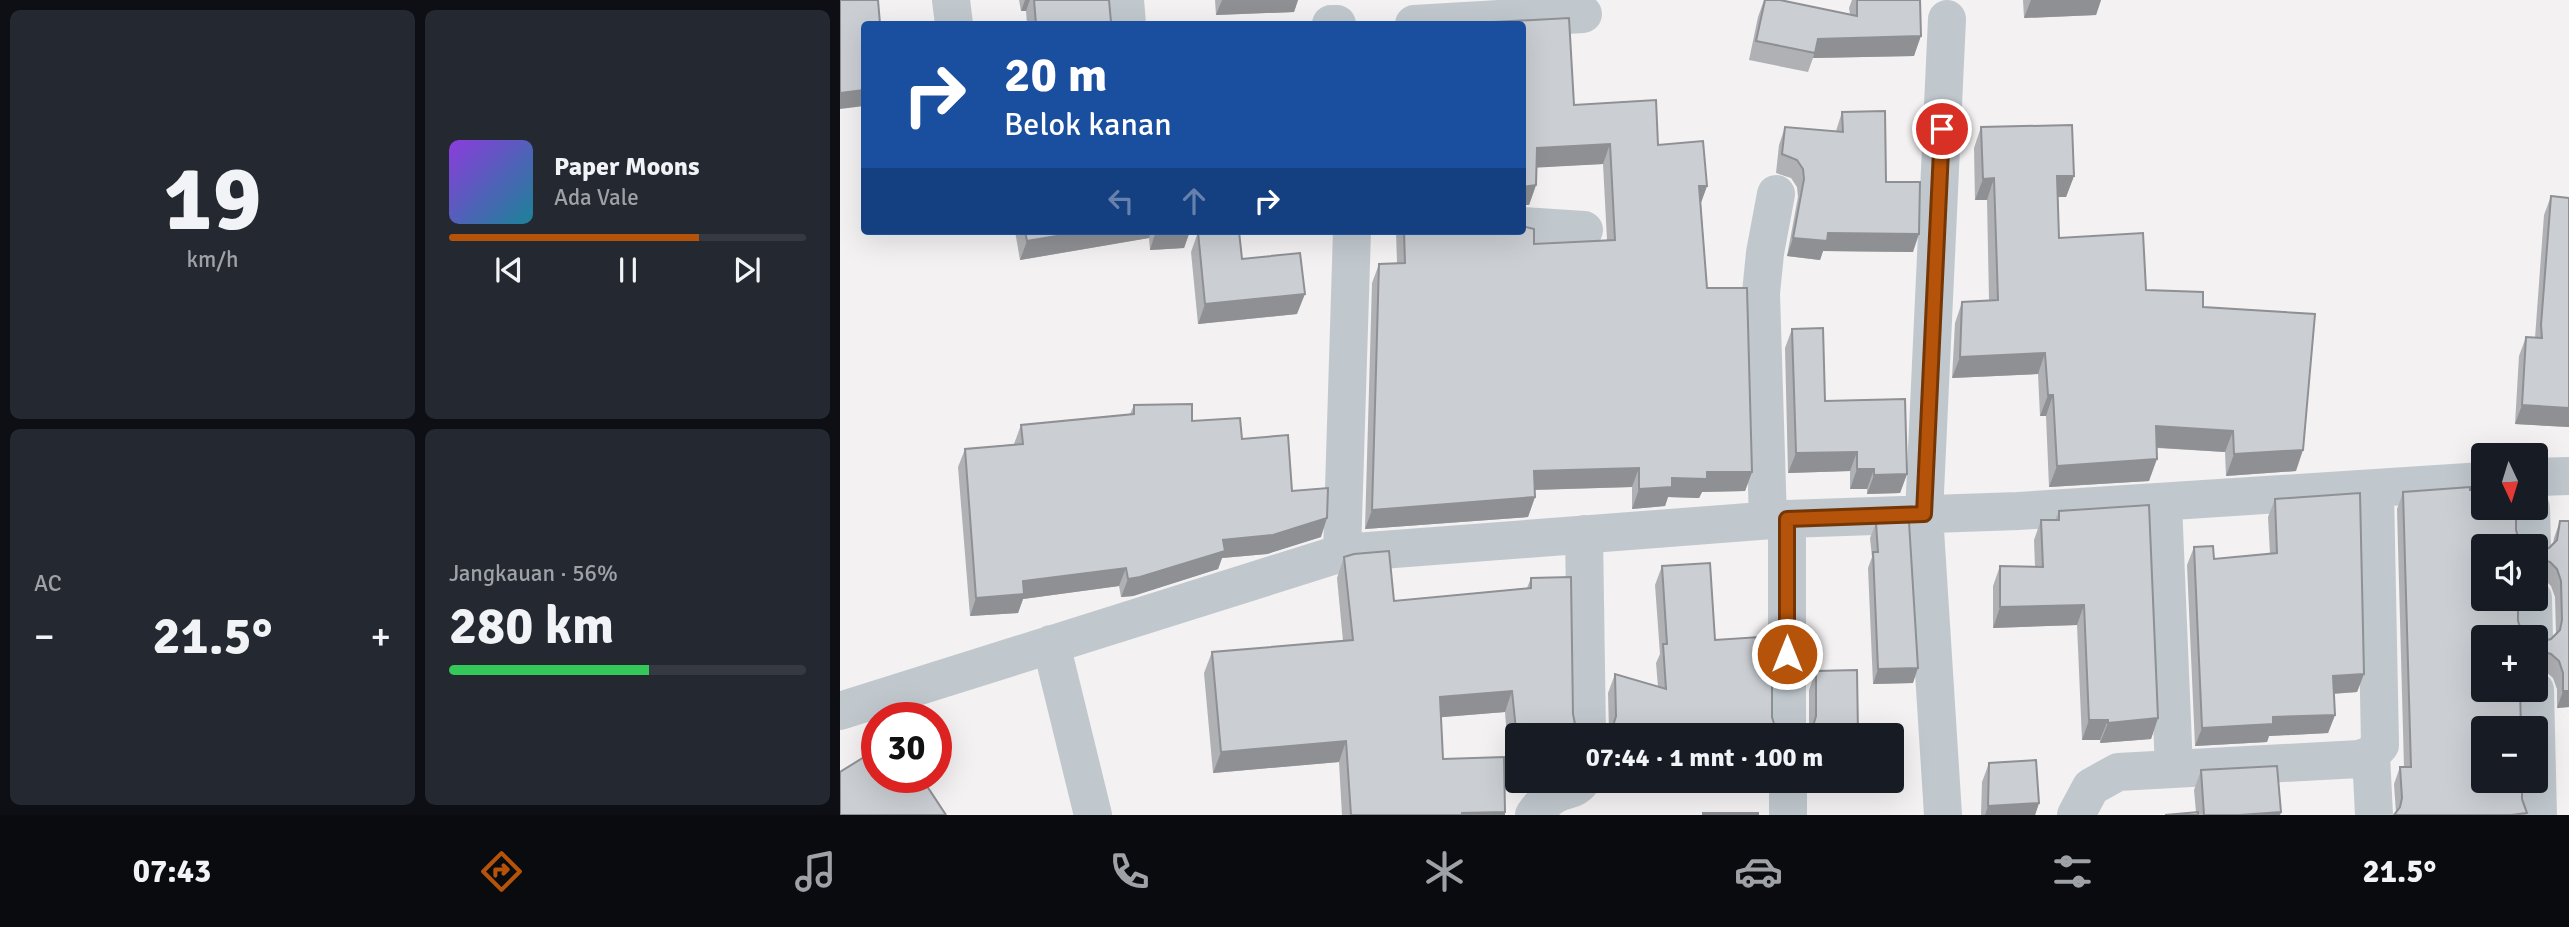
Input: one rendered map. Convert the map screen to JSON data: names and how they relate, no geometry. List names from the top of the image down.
{
  "north": "bottom",
  "page": {
    "tile": [
      ["19", "km/h"],
      "AC",
      ["Jangkauan · 56%", "280 km"]
    ],
    "turn": ["20 m", "Belok kanan"],
    "song": ["Paper Moons", "Ada Vale"],
    "map_buttons": ["+", "−"],
    "heat": ["−", "21.5°", "+"],
    "limit": "30",
    "trip": "07:44 · 1 mnt · 100 m",
    "tabs": ["07:43", "21.5°"]
  }
}
